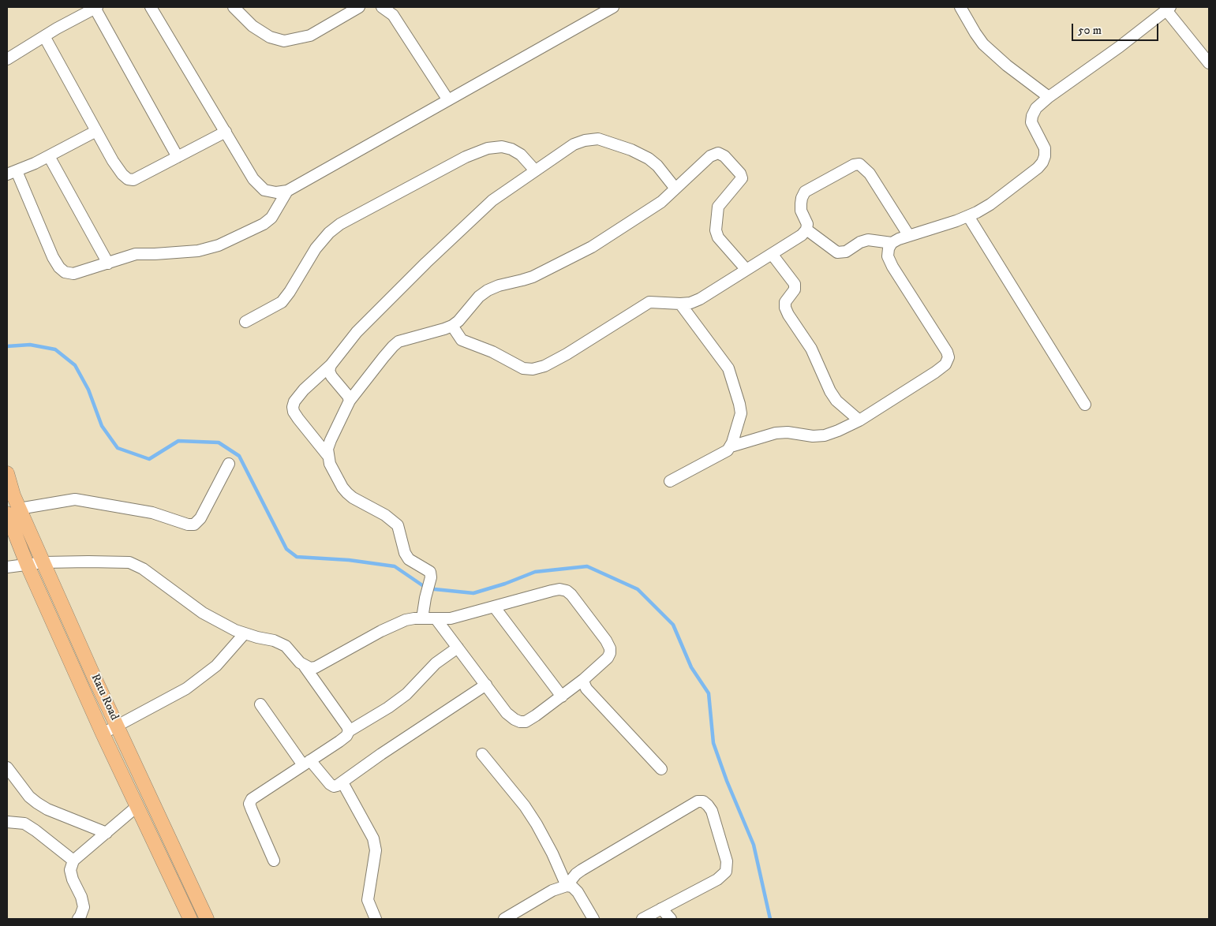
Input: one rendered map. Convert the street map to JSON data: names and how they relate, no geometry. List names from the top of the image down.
{
  "streets": {
    "main road": ["Ratu Road"]
  },
  "scale_bar": "50 m"
}
